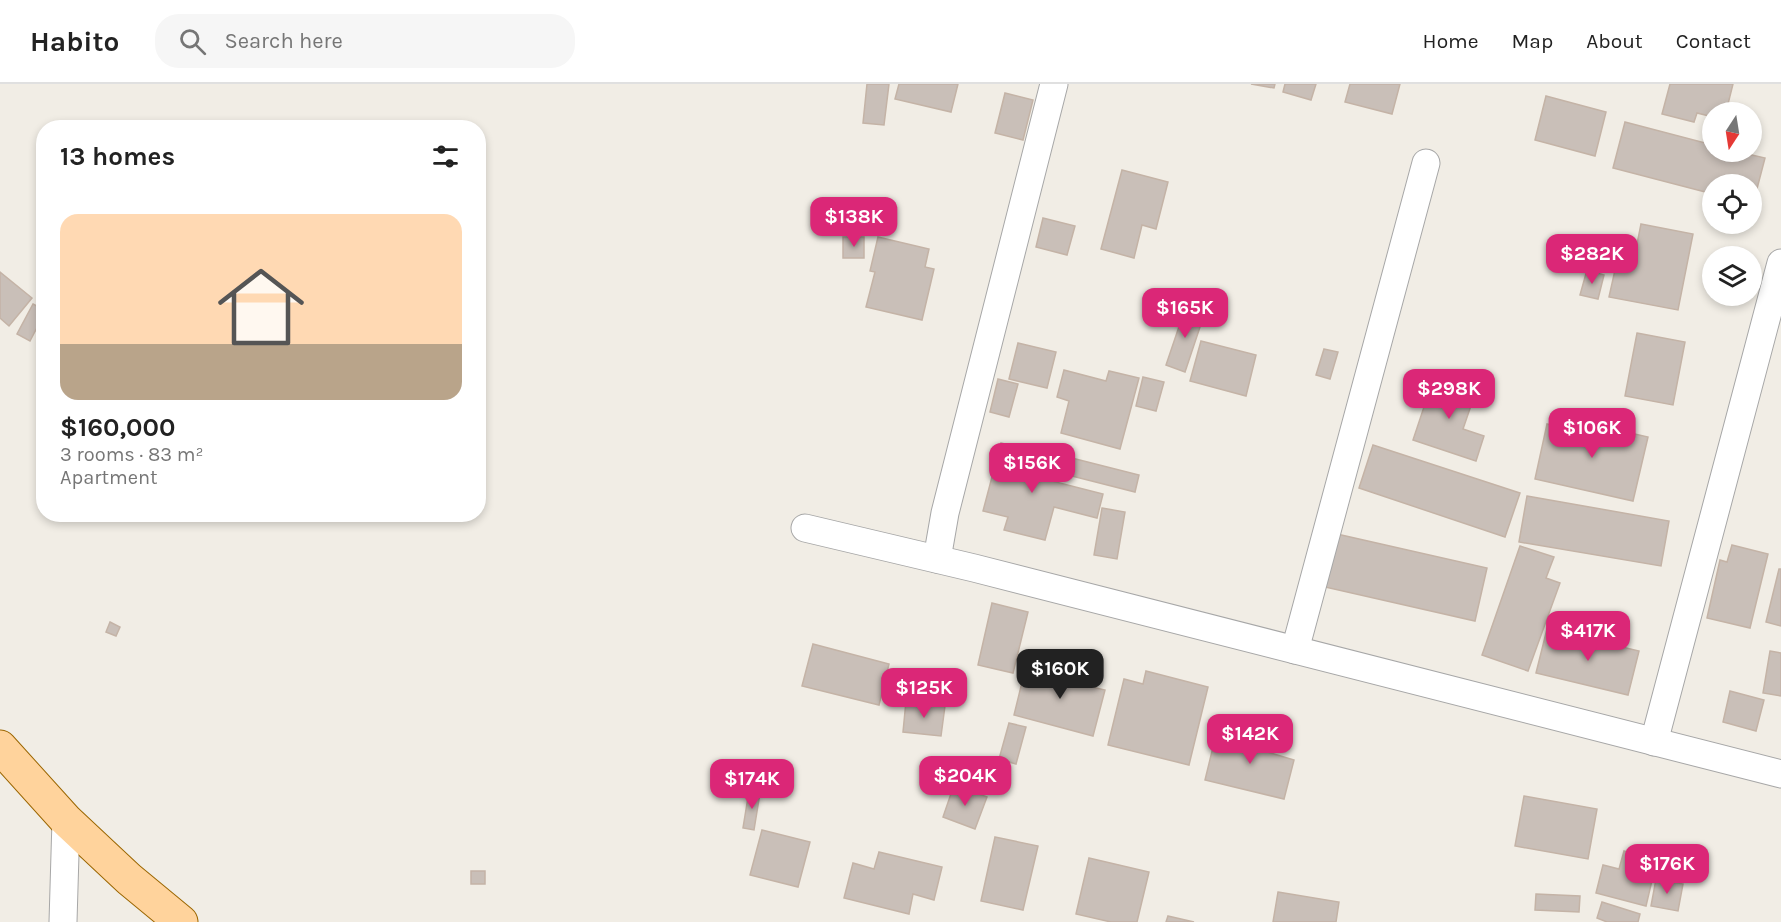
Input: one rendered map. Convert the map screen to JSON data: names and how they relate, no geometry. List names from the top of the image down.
{
  "north": "bottom",
  "page": {
    "header": "Habito",
    "search": "Search here",
    "nav": [
      "Home",
      "Map",
      "About",
      "Contact"
    ],
    "heading": "13 homes",
    "list": [
      {
        "name": "$160,000",
        "note": "3 rooms · 83 m² · Apartment"
      }
    ],
    "price": [
      "$138K",
      "$282K",
      "$165K",
      "$298K",
      "$106K",
      "$156K",
      "$417K",
      "$160K",
      "$125K",
      "$142K",
      "$204K",
      "$174K",
      "$176K"
    ]
  }
}
